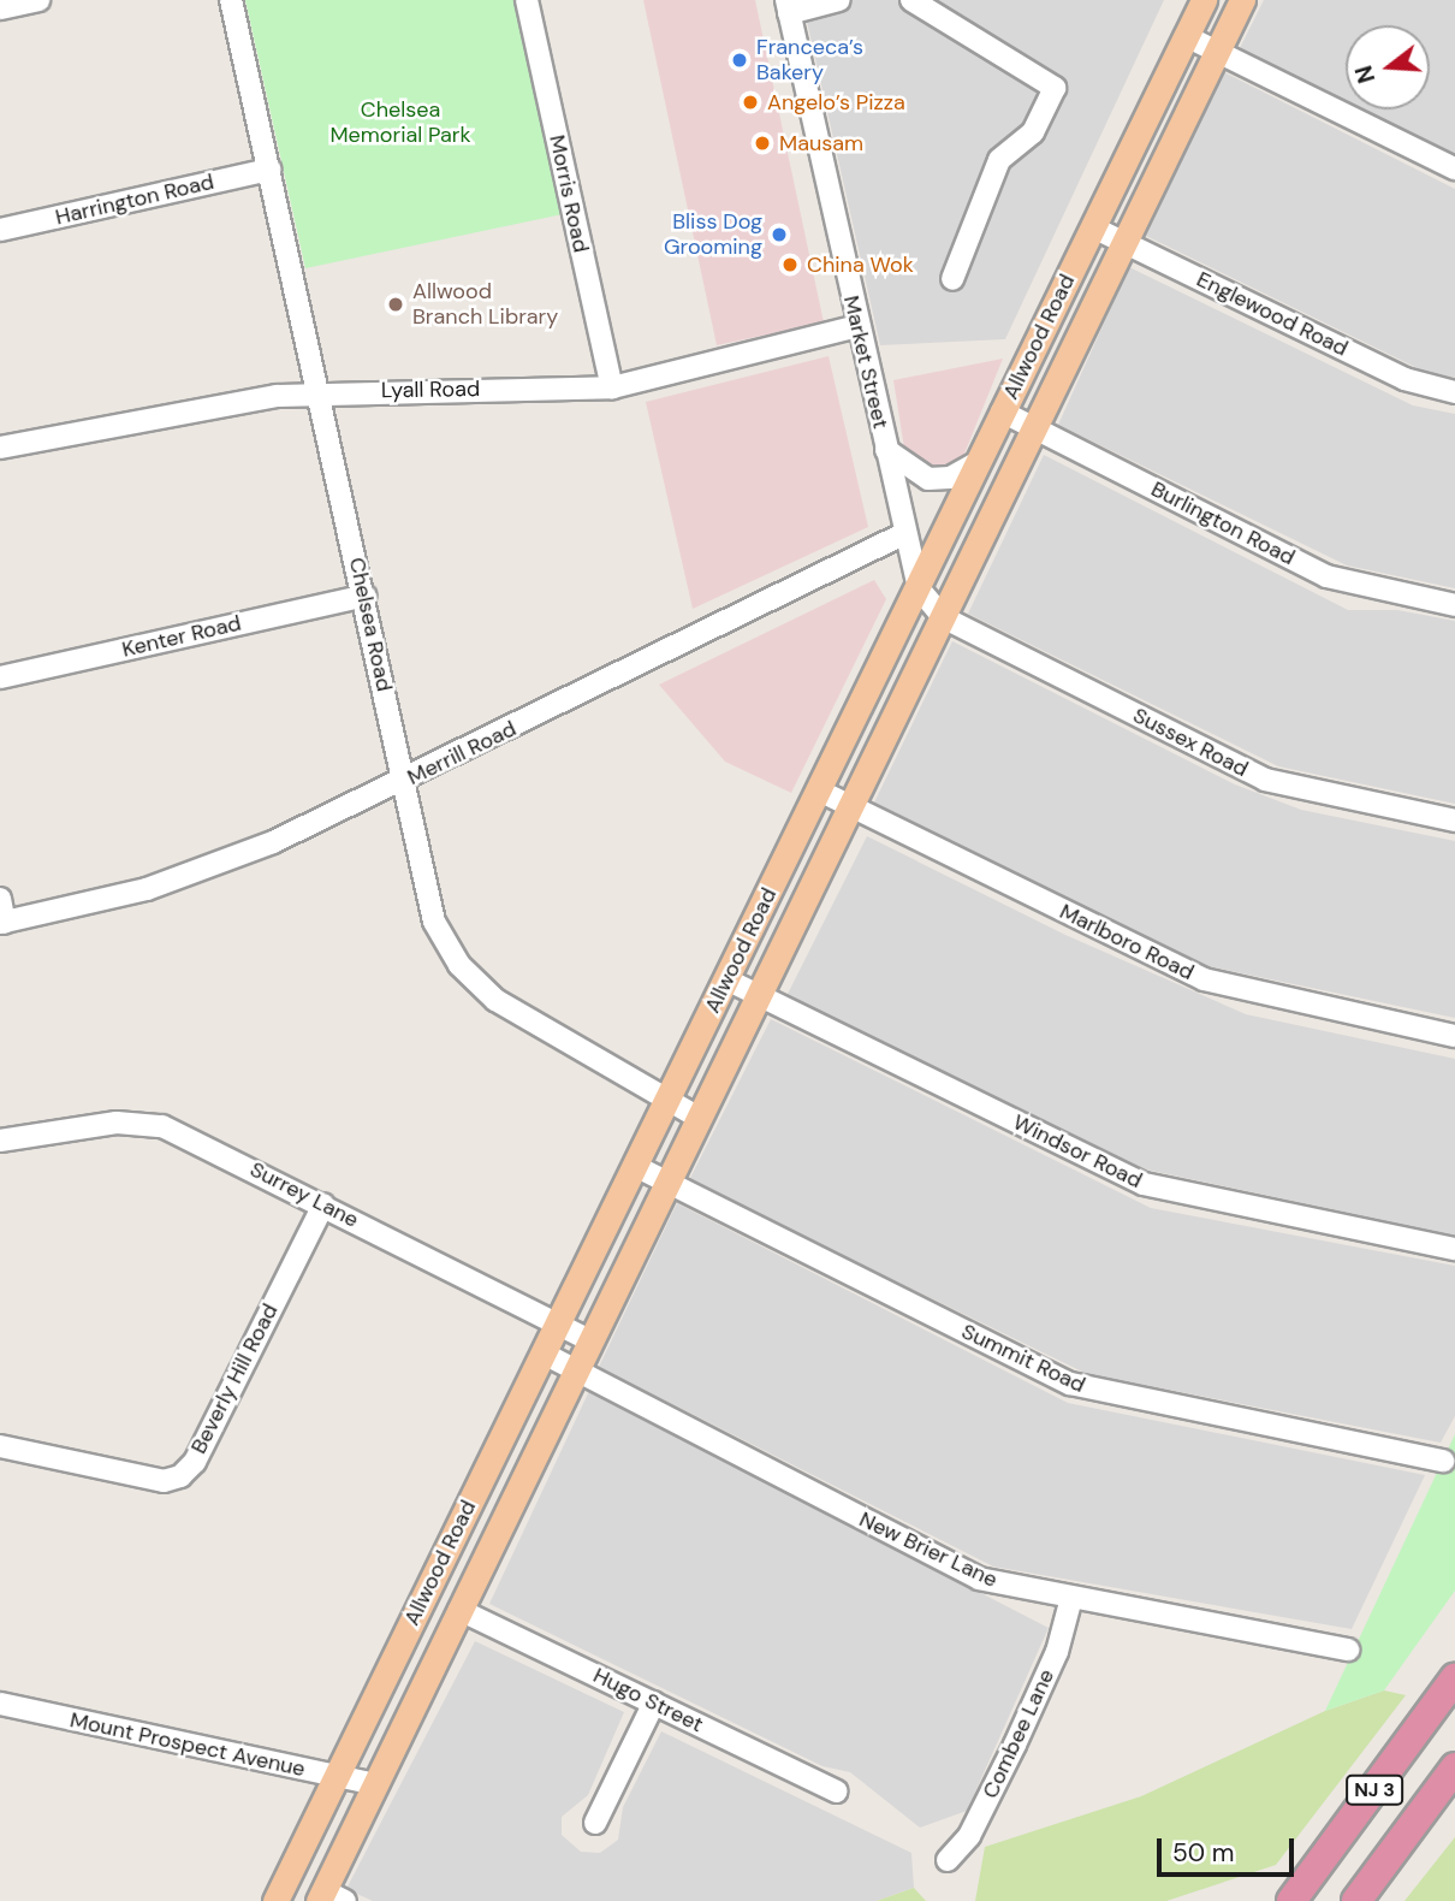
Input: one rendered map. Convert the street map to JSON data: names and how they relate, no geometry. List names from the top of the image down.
{
  "streets": {
    "highway": ["NJ 3"],
    "main road": ["Allwood Road"],
    "street": [
      "Morris Road",
      "Harrington Road",
      "Englewood Road",
      "Market Street",
      "Lyall Road",
      "Burlington Road",
      "Chelsea Road",
      "Kenter Road",
      "Sussex Road",
      "Merrill Road",
      "Marlboro Road",
      "Windsor Road",
      "Surrey Lane",
      "Summit Road",
      "Beverly Hill Road",
      "New Brier Lane",
      "Hugo Street",
      "Combee Lane",
      "Mount Prospect Avenue"
    ]
  },
  "crossings": [
    ["Morris Road", "Lyall Road"],
    ["Harrington Road", "Chelsea Road"],
    ["Englewood Road", "Allwood Road"],
    ["Allwood Road", "Market Street"],
    ["Allwood Road", "Burlington Road"],
    ["Allwood Road", "Chelsea Road"],
    ["Allwood Road", "Sussex Road"],
    ["Allwood Road", "Marlboro Road"],
    ["Allwood Road", "Windsor Road"],
    ["Allwood Road", "Surrey Lane"],
    ["Allwood Road", "Summit Road"],
    ["Allwood Road", "New Brier Lane"],
    ["Allwood Road", "Hugo Street"],
    ["Allwood Road", "Mount Prospect Avenue"],
    ["Market Street", "Lyall Road"],
    ["Market Street", "Sussex Road"],
    ["Market Street", "Merrill Road"],
    ["Lyall Road", "Chelsea Road"],
    ["Chelsea Road", "Kenter Road"],
    ["Chelsea Road", "Merrill Road"],
    ["Surrey Lane", "Beverly Hill Road"],
    ["New Brier Lane", "Combee Lane"]
  ],
  "parks": ["Chelsea Memorial Park"],
  "places": [
    "Franceca’s Bakery",
    "Angelo’s Pizza",
    "Mausam",
    "Bliss Dog Grooming",
    "China Wok",
    "Allwood Branch Library"
  ],
  "scale_bar": "50 m",
  "north": "left"
}
